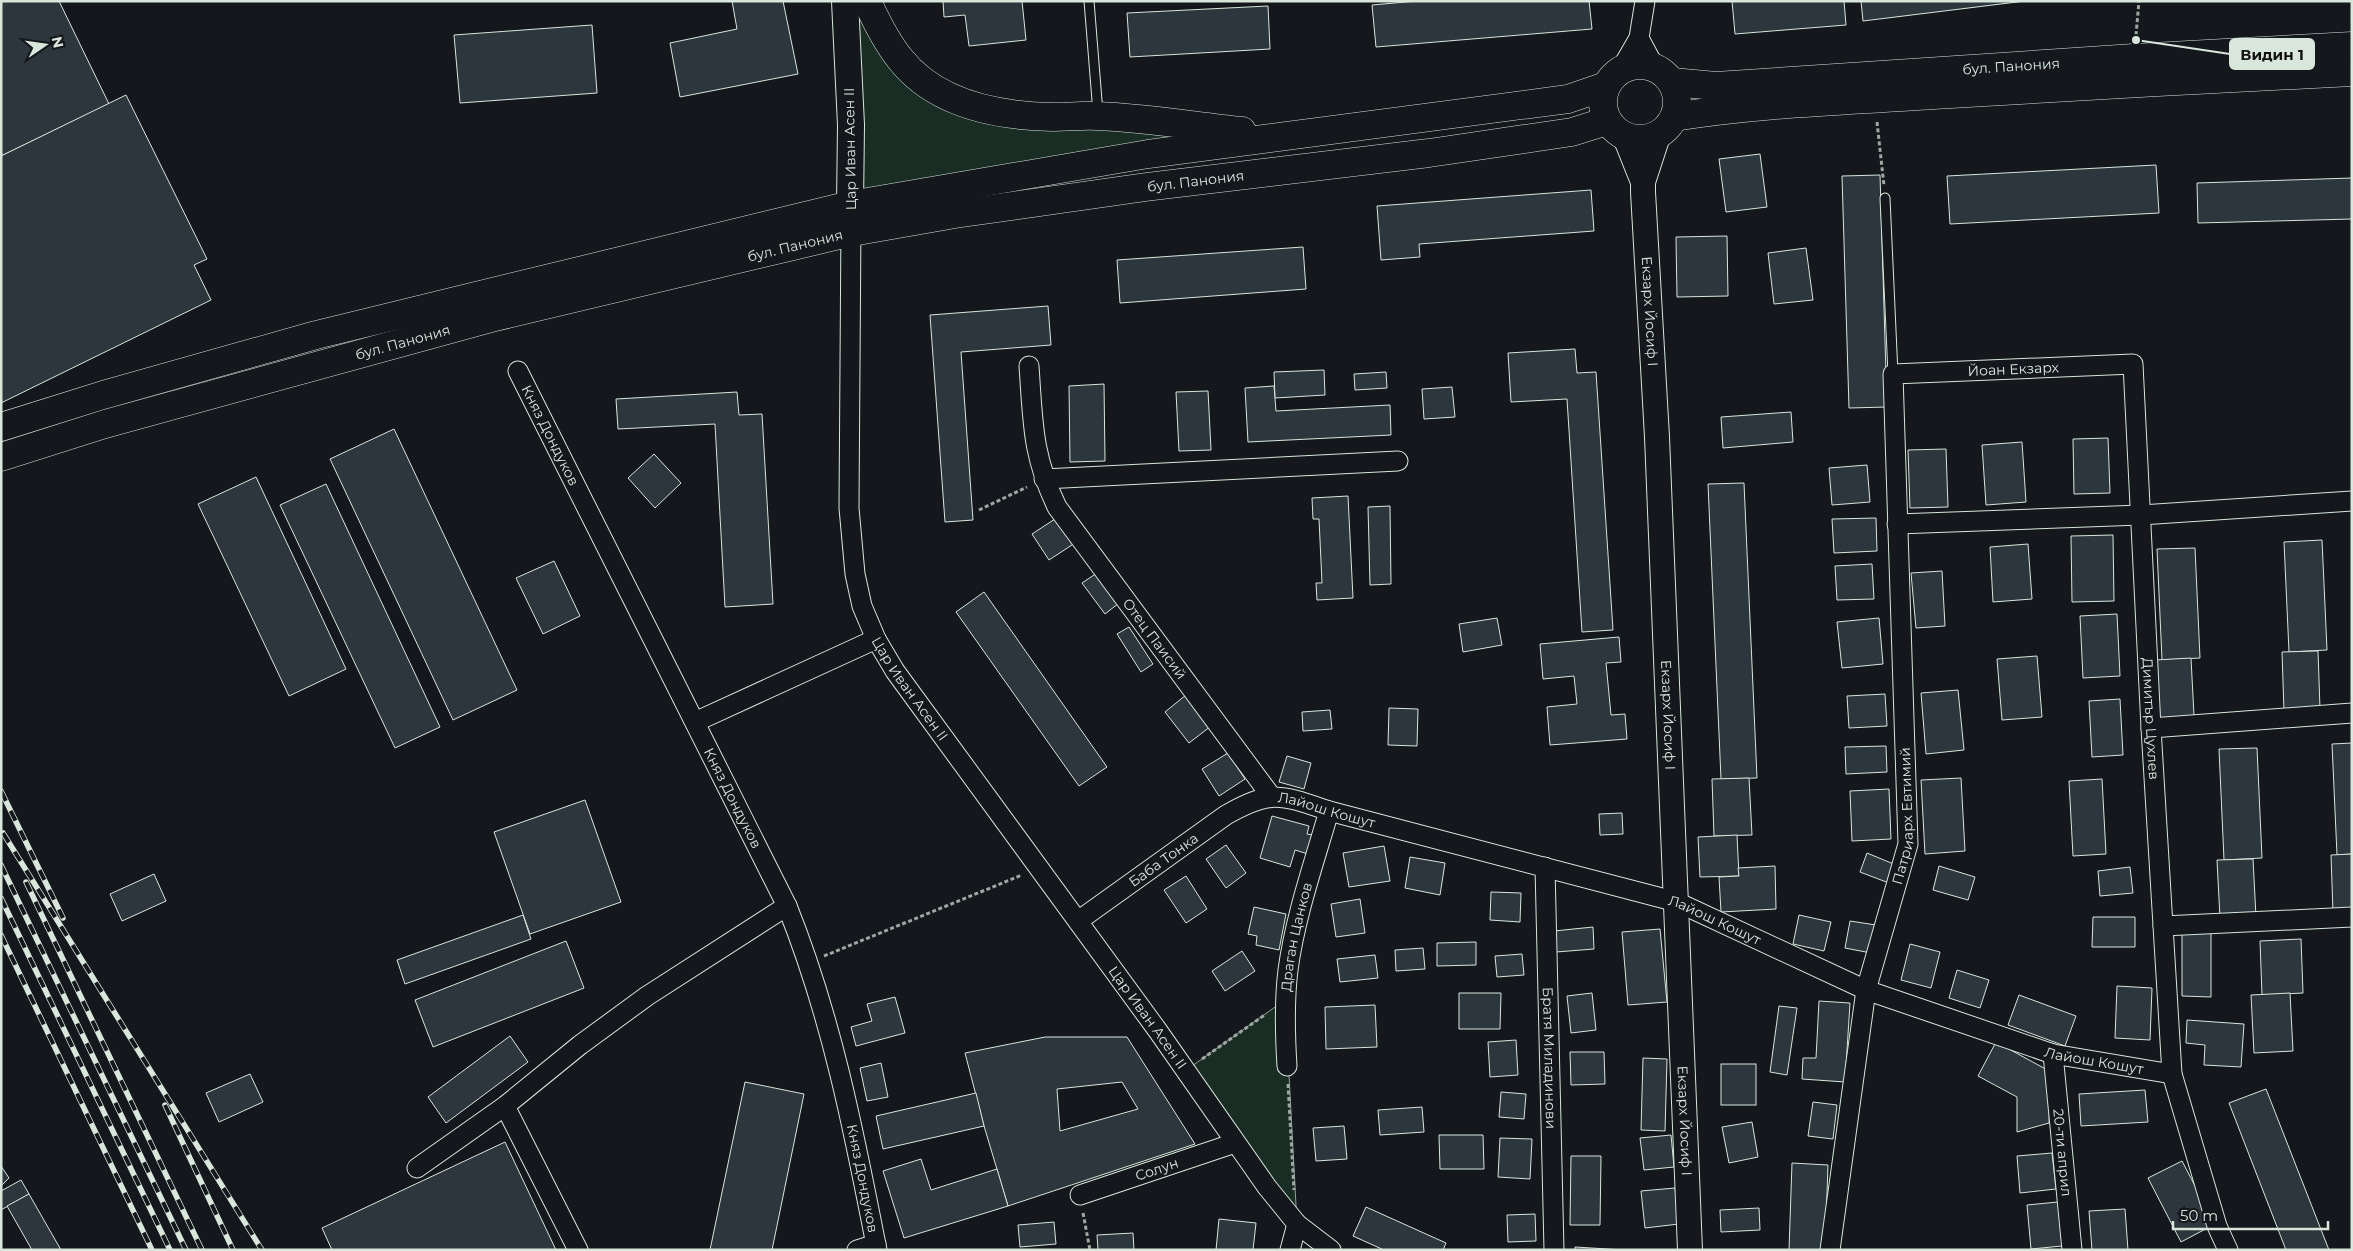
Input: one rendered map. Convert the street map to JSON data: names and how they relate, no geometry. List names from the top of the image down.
{
  "streets": {
    "main road": ["бул. Панония", "Цар Иван Асен II"],
    "street": [
      "Екзарх Йосиф I",
      "Йоан Екзарх",
      "Княз Дондуков",
      "Отец Паисий",
      "Димитър Цухлев",
      "Лайош Кошут",
      "Патриарх Евтимий",
      "Баба Тонка",
      "Драган Цанков",
      "Братя Миладинови",
      "20-ти април",
      "Солун"
    ]
  },
  "crossings": [
    ["бул. Панония", "Цар Иван Асен II"],
    ["бул. Панония", "Екзарх Йосиф I"],
    ["Цар Иван Асен II", "Баба Тонка"],
    ["Цар Иван Асен II", "Солун"],
    ["Екзарх Йосиф I", "Лайош Кошут"],
    ["Йоан Екзарх", "Димитър Цухлев"],
    ["Йоан Екзарх", "Патриарх Евтимий"],
    ["Отец Паисий", "Лайош Кошут"],
    ["Димитър Цухлев", "Лайош Кошут"],
    ["Лайош Кошут", "Патриарх Евтимий"],
    ["Лайош Кошут", "Баба Тонка"],
    ["Лайош Кошут", "Драган Цанков"],
    ["Лайош Кошут", "Братя Миладинови"],
    ["Лайош Кошут", "20-ти април"]
  ],
  "places": ["Видин 1"],
  "scale_bar": "50 m",
  "north": "right"
}
